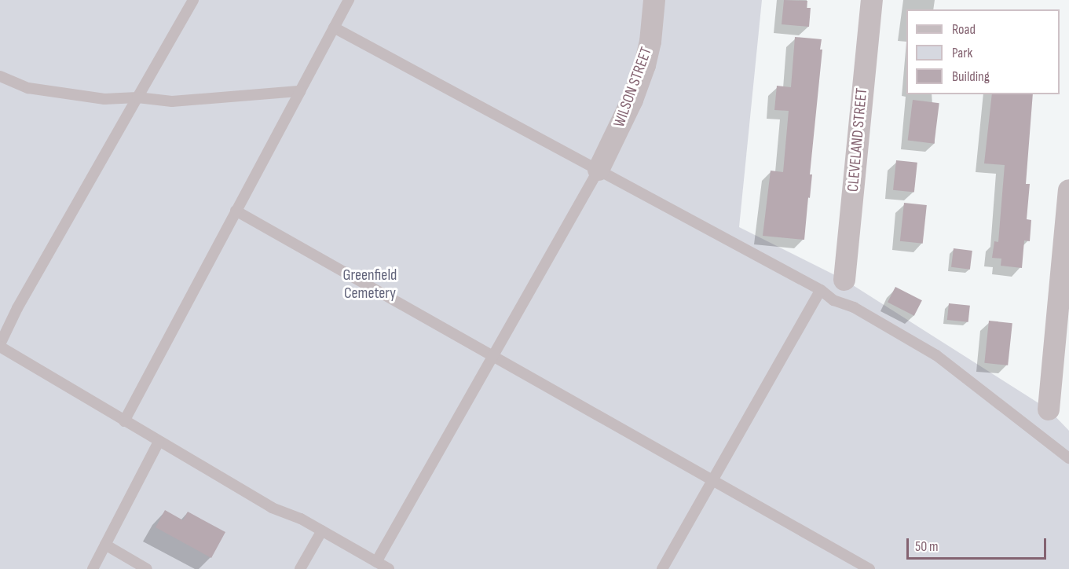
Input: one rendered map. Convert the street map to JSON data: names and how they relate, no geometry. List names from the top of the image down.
{
  "streets": {
    "street": ["WILSON STREET", "CLEVELAND STREET"]
  },
  "parks": ["Greenfield Cemetery"],
  "legend": ["Road", "Park", "Building"],
  "scale_bar": "50 m"
}
